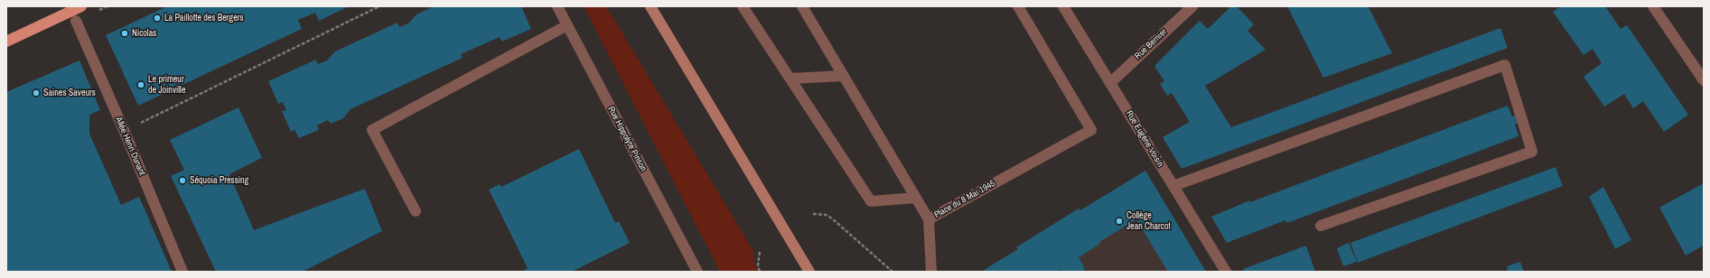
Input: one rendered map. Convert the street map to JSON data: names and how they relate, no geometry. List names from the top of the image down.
{
  "streets": {
    "street": [
      "Rue Bernier",
      "Rue Hippolyte Pinson",
      "Rue Eugène Voisin",
      "Allée Henri Dunant",
      "Place du 8 Mai 1945"
    ]
  },
  "crossings": [
    ["Rue Bernier", "Rue Eugène Voisin"]
  ],
  "places": [
    "La Paillotte des Bergers",
    "Nicolas",
    "Le primeur de Joinville",
    "Saines Saveurs",
    "Séquoia Pressing",
    "Collège Jean Charcot"
  ]
}
